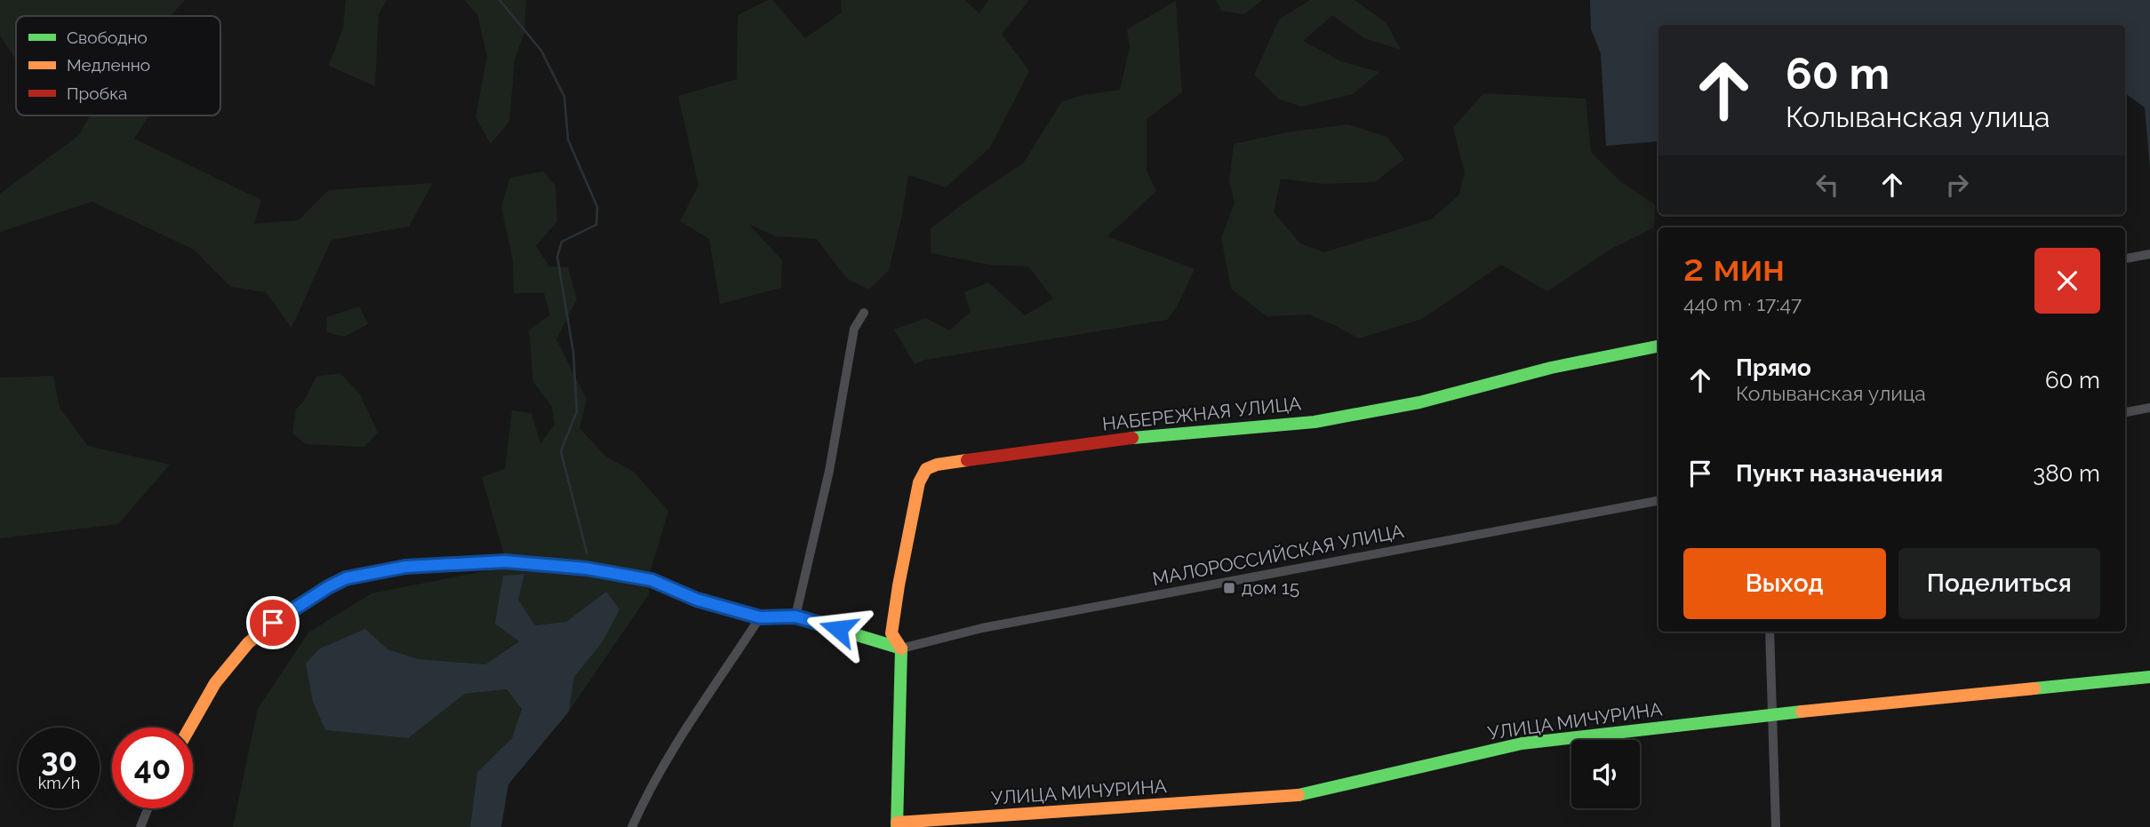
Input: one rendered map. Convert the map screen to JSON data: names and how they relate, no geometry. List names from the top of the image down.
{
  "streets": {
    "street": ["НАБЕРЕЖНАЯ УЛИЦА", "МАЛОРОССИЙСКАЯ УЛИЦА", "УЛИЦА МИЧУРИНА"]
  },
  "crossings": [
    ["НАБЕРЕЖНАЯ УЛИЦА", "МАЛОРОССИЙСКАЯ УЛИЦА"],
    ["НАБЕРЕЖНАЯ УЛИЦА", "УЛИЦА МИЧУРИНА"]
  ],
  "places": {
    "transit": ["дом 15"]
  },
  "legend": ["Свободно", "Медленно", "Пробка"],
  "page": {
    "turn": ["60 m", "Колыванская улица"],
    "heading": ["2 мин", "440 m · 17:47"],
    "list": [
      {
        "name": "Прямо",
        "note": "Колыванская улица",
        "value": "60 m"
      },
      {
        "name": "Пункт назначения",
        "value": "380 m"
      }
    ],
    "buttons": ["Выход", "Поделиться"],
    "speed": "30 km/h",
    "limit": "40"
  }
}
